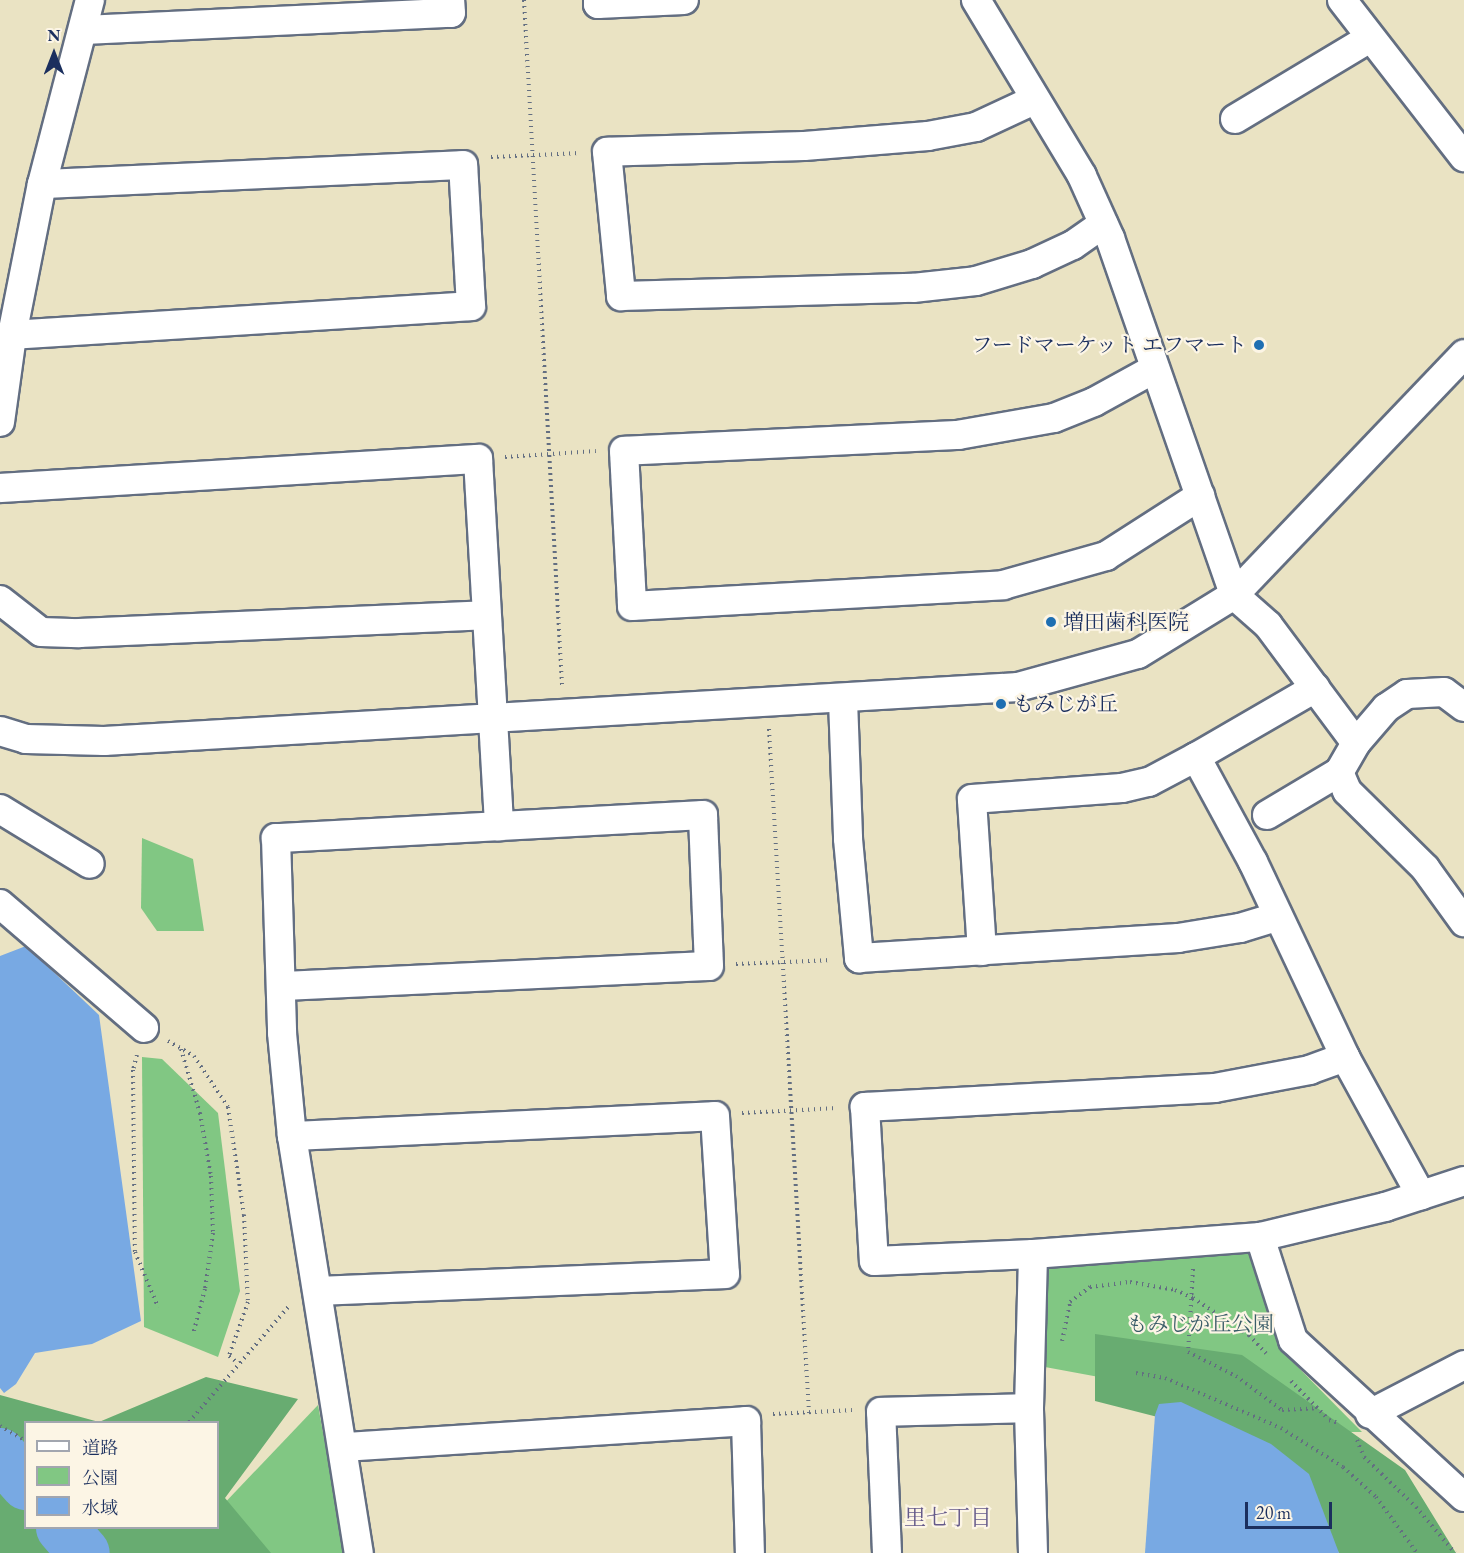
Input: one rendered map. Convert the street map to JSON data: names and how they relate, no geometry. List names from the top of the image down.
{
  "districts": ["里七丁目"],
  "parks": ["もみじが丘公園"],
  "places": ["フードマーケット エフマート", "増田歯科医院", "もみじが丘"],
  "legend": ["道路", "公園", "水域"],
  "scale_bar": "20 m",
  "north": "top"
}
